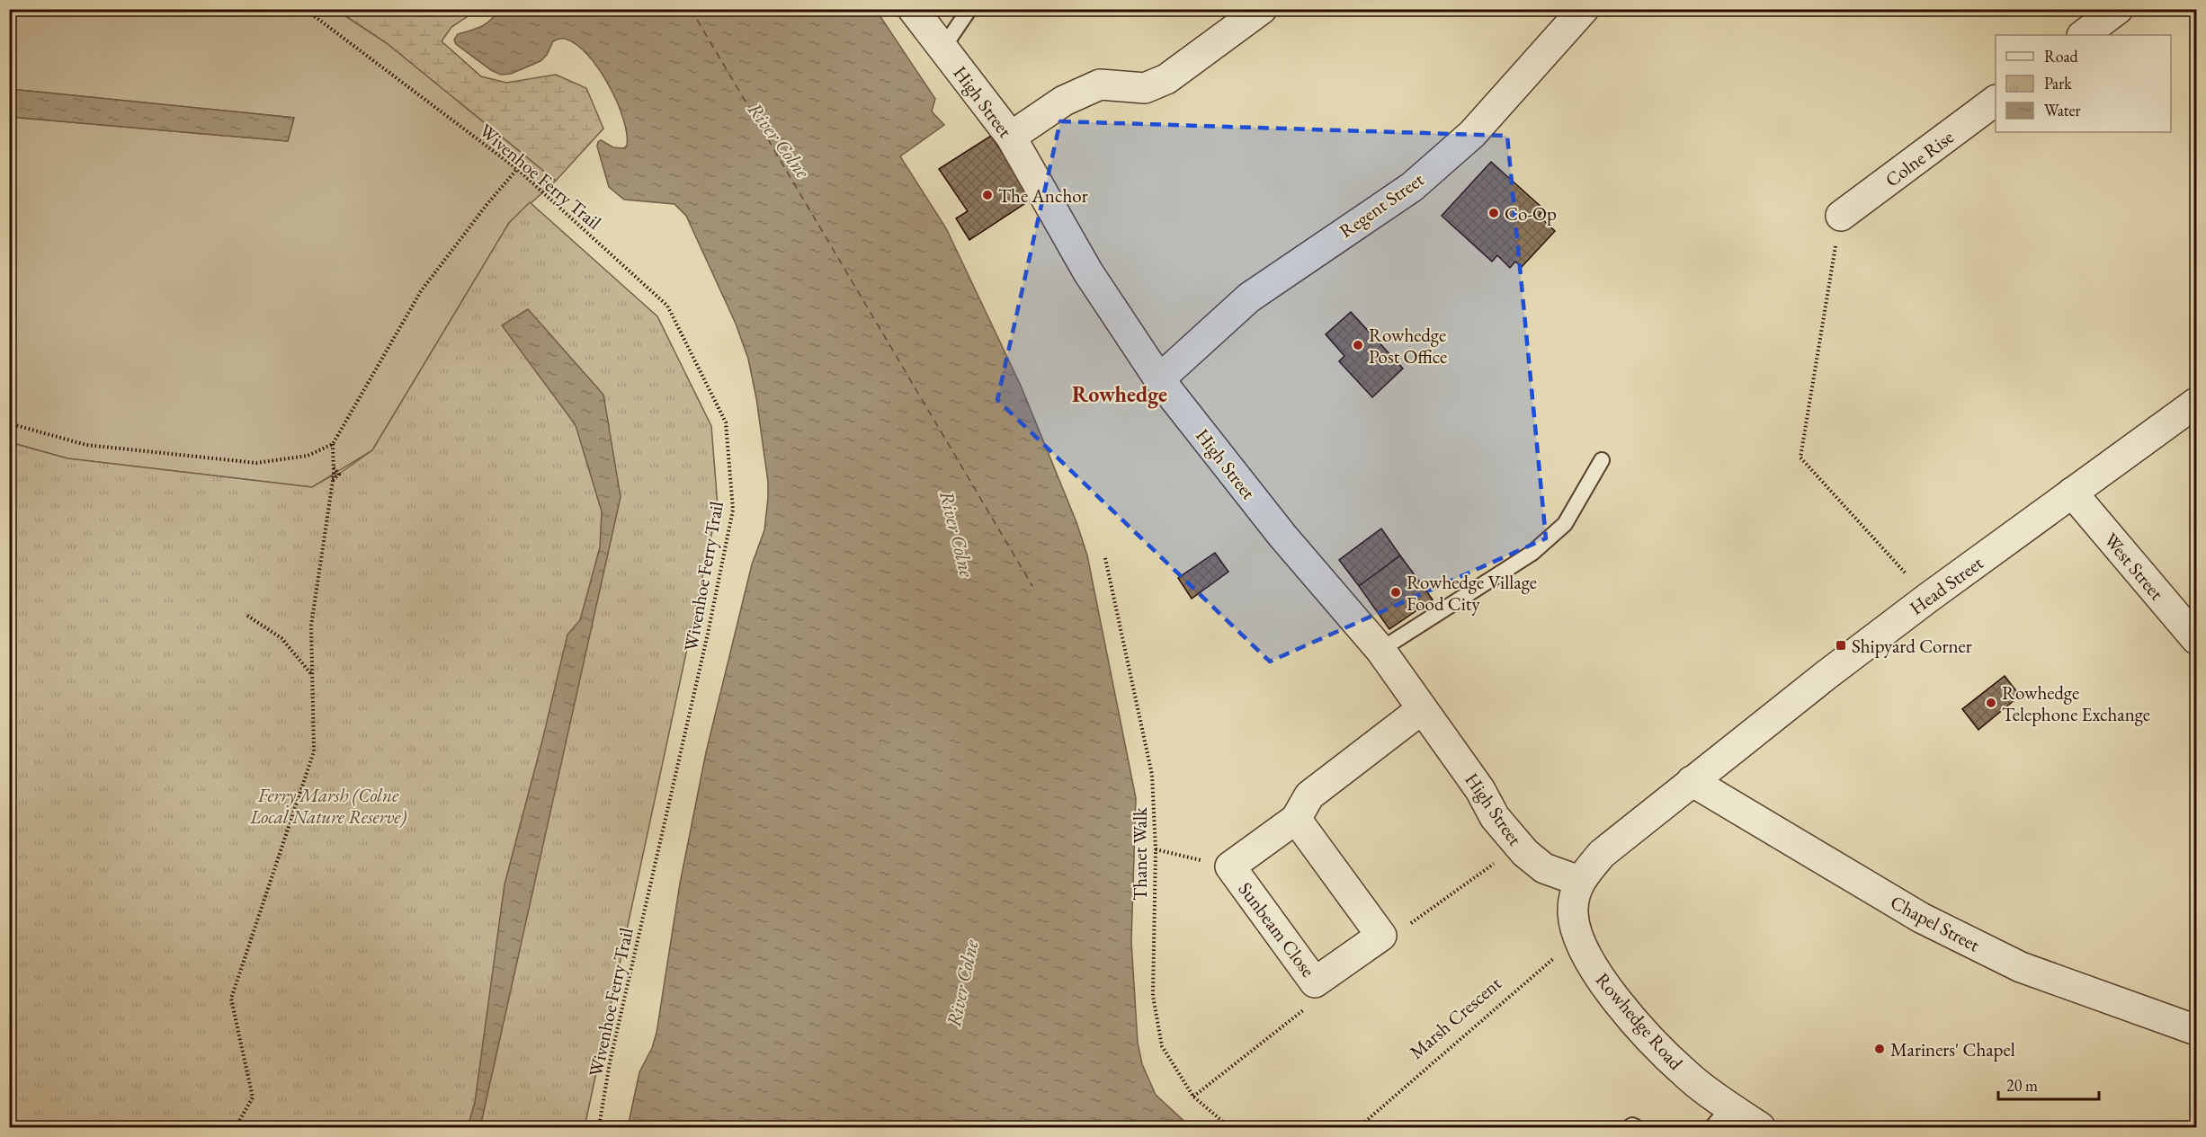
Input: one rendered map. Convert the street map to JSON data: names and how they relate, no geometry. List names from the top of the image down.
{
  "streets": {
    "street": [
      "High Street",
      "Colne Rise",
      "Regent Street",
      "West Street",
      "Head Street",
      "Chapel Street",
      "Sunbeam Close",
      "Rowhedge Road"
    ],
    "path": ["Wivenhoe Ferry Trail", "Thanet Walk", "Marsh Crescent"]
  },
  "crossings": [
    ["High Street", "Regent Street"],
    ["High Street", "Head Street"],
    ["High Street", "Sunbeam Close"],
    ["High Street", "Rowhedge Road"],
    ["West Street", "Head Street"],
    ["Head Street", "Chapel Street"],
    ["Head Street", "Rowhedge Road"],
    ["Marsh Crescent", "Rowhedge Road"]
  ],
  "districts": ["Rowhedge"],
  "water": ["River Colne"],
  "parks": ["Ferry Marsh (Colne Local Nature Reserve)"],
  "places": {
    "other": [
      "The Anchor",
      "Co-Op",
      "Rowhedge Post Office",
      "Rowhedge Village Food City",
      "Rowhedge Telephone Exchange",
      "Mariners' Chapel"
    ],
    "transit": ["Shipyard Corner"]
  },
  "legend": ["Road", "Park", "Water"],
  "scale_bar": "20 m"
}
